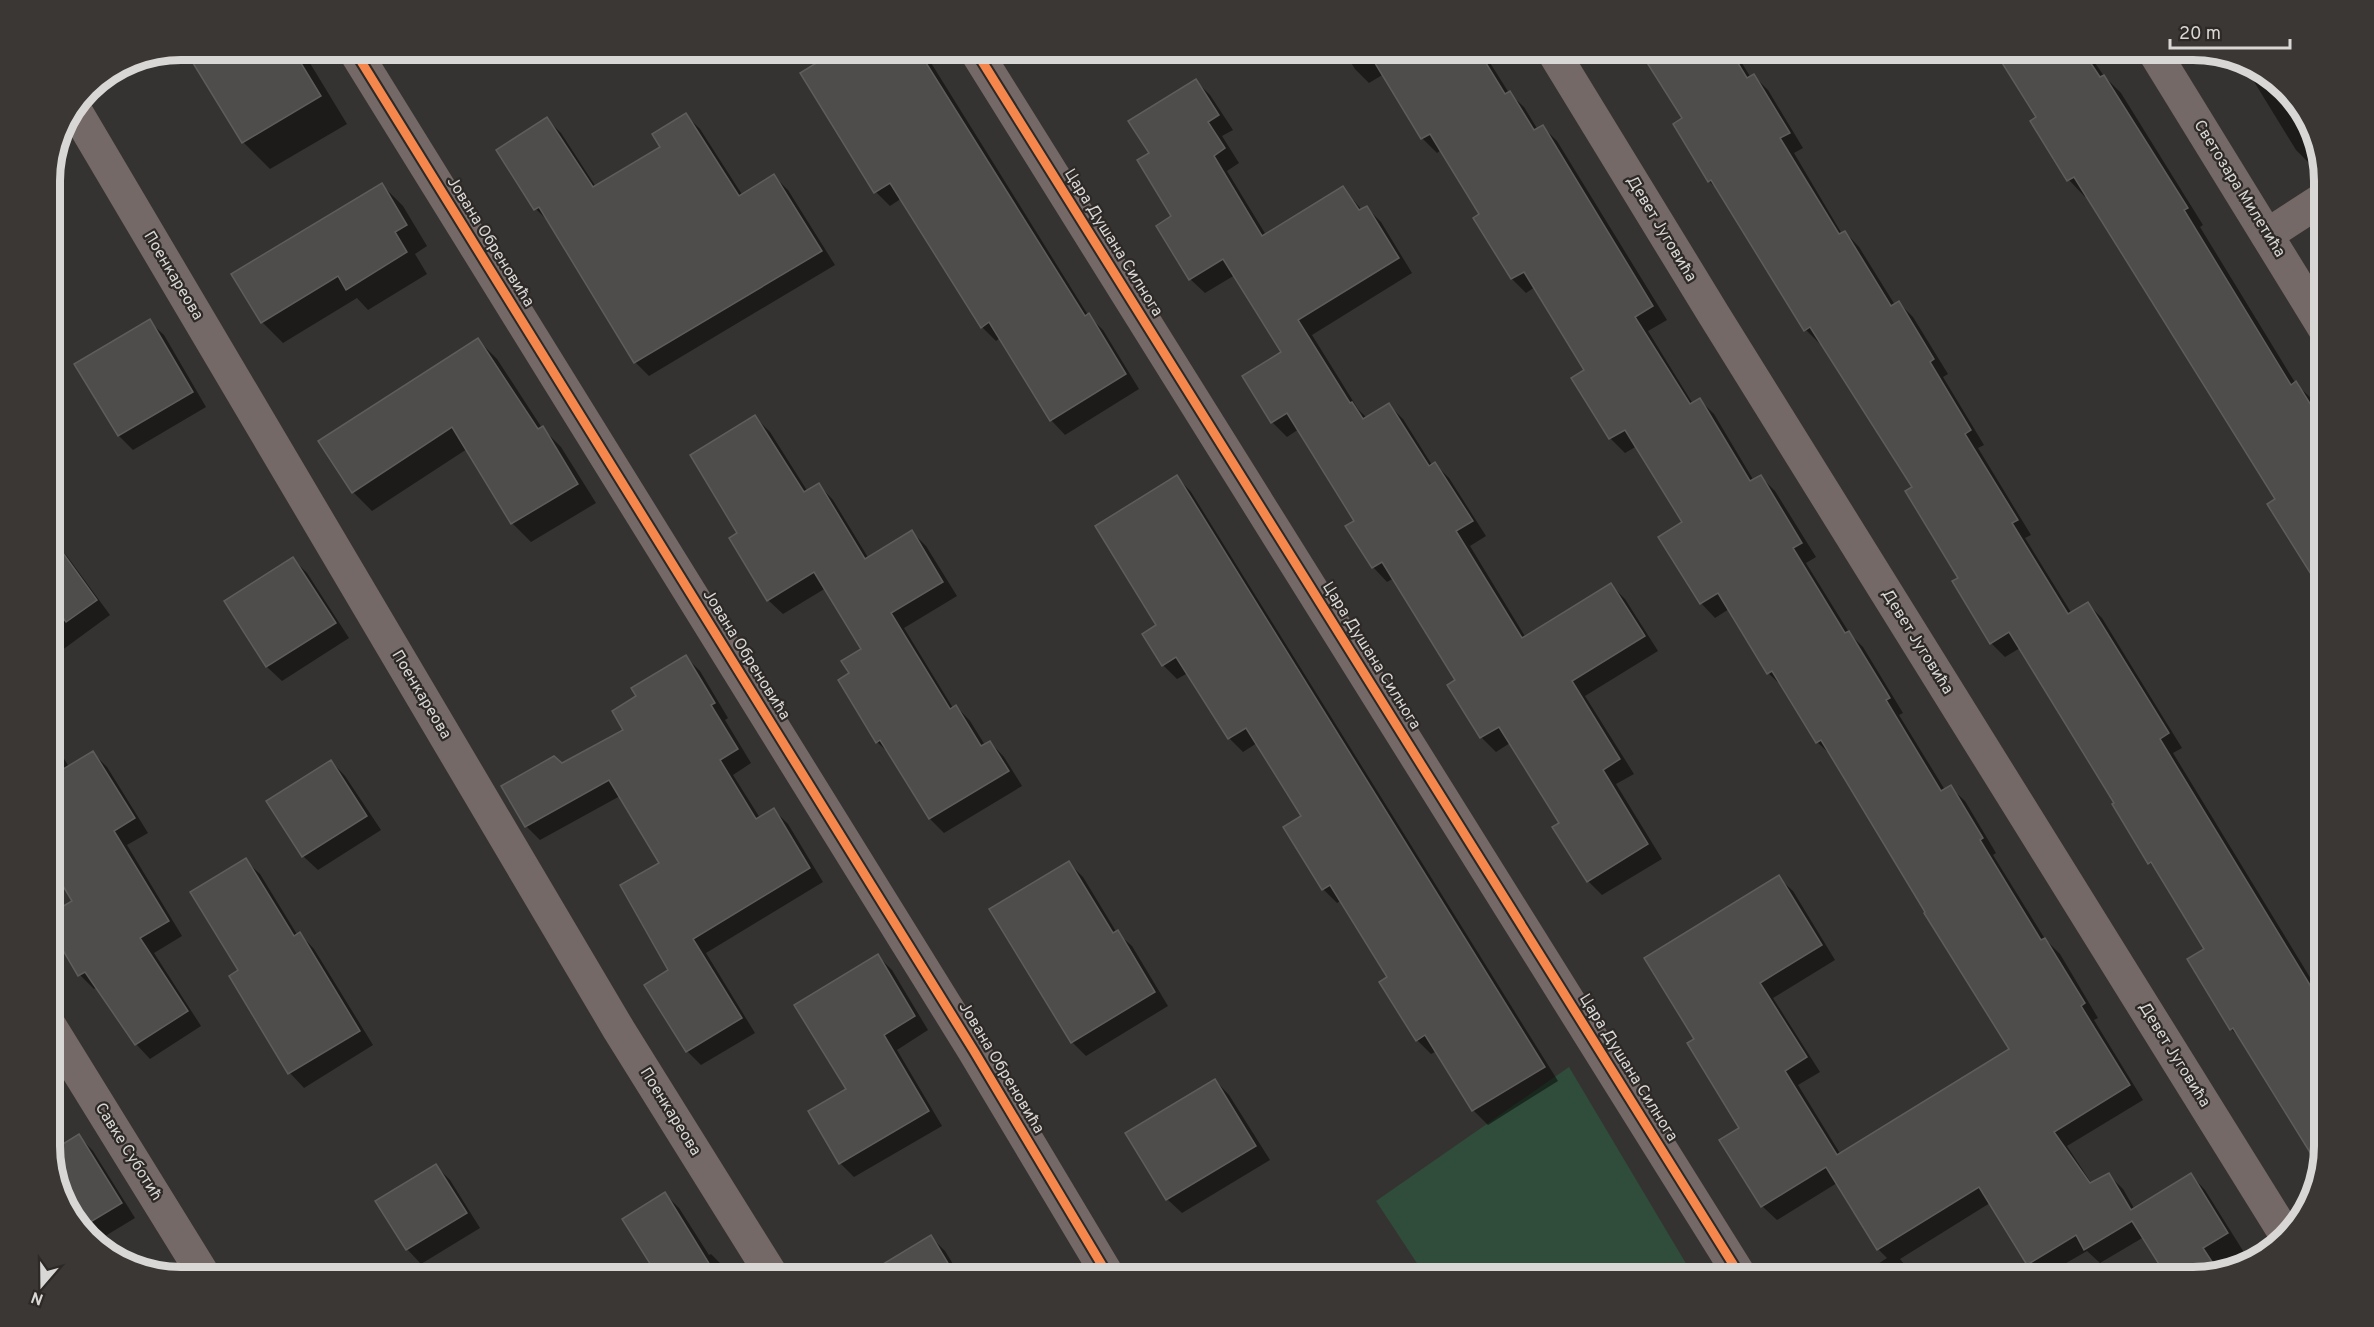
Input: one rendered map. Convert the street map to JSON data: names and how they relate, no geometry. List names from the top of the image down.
{
  "streets": {
    "street": [
      "Светозара Милетића",
      "Девет Југовића",
      "Јована Обреновића",
      "Цара Душана Силнога",
      "Поенкареова",
      "Савке Суботић"
    ]
  },
  "scale_bar": "20 m",
  "north": "bottom"
}
